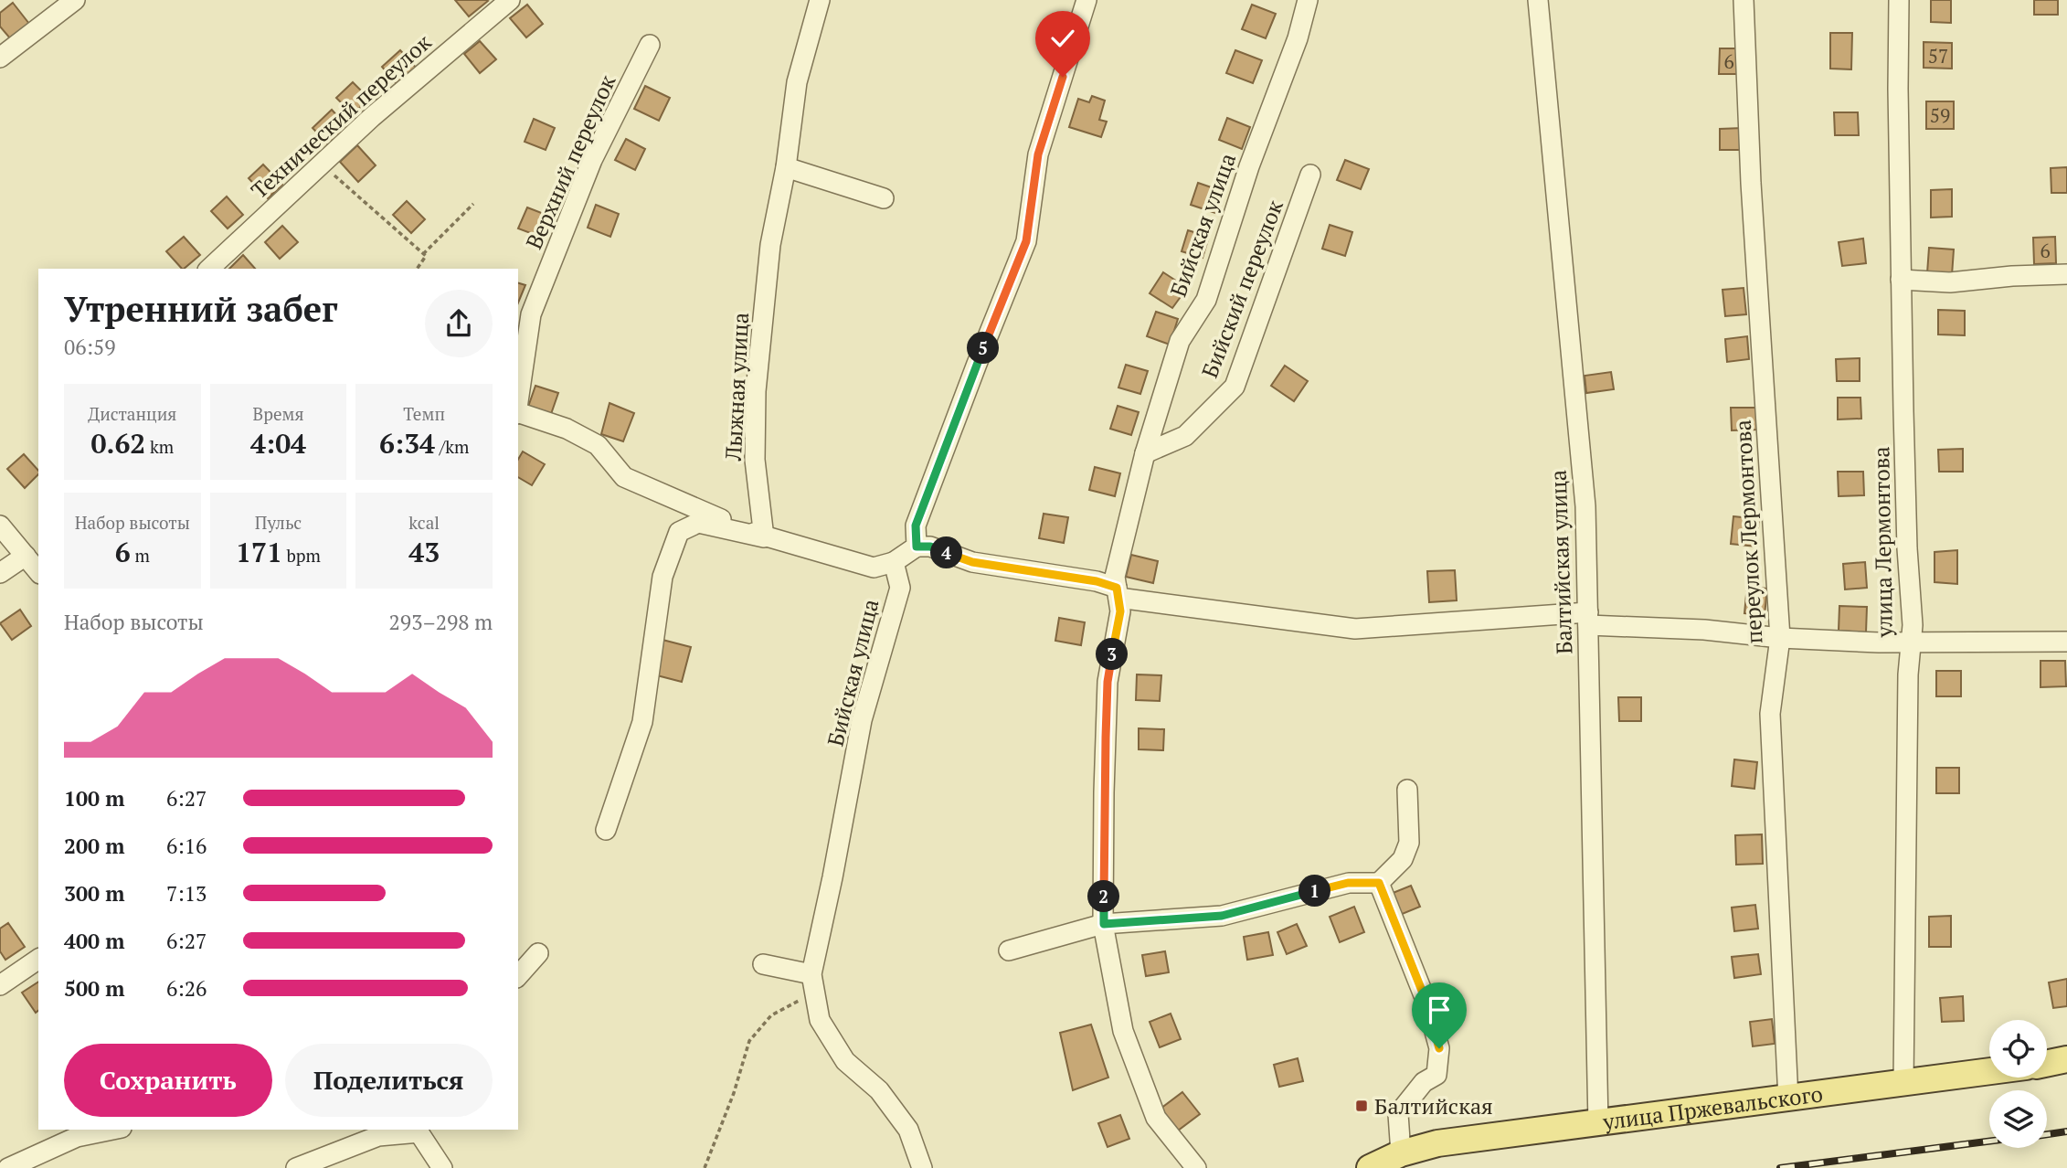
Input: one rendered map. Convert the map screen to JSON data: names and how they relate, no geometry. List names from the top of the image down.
{
  "streets": {
    "main road": ["улица Пржевальского"],
    "street": [
      "Технический переулок",
      "Верхний переулок",
      "Бийская улица",
      "Бийский переулок",
      "Лыжная улица",
      "переулок Лермонтова",
      "улица Лермонтова",
      "Балтийская улица"
    ]
  },
  "crossings": [
    ["Верхний переулок", "Лыжная улица"],
    ["Бийская улица", "Бийский переулок"],
    ["переулок Лермонтова", "улица Пржевальского"],
    ["улица Лермонтова", "улица Пржевальского"],
    ["Балтийская улица", "улица Пржевальского"]
  ],
  "places": {
    "transit": ["Балтийская"]
  },
  "house_numbers": [
    "57",
    "6",
    "59",
    "6"
  ],
  "page": {
    "heading": ["Утренний забег", "06:59"],
    "pins": [
      "5",
      "4",
      "3",
      "1",
      "2"
    ],
    "stats": [
      ["Дистанция", "0.62 km"],
      ["Время", "4:04"],
      ["Темп", "6:34 /km"],
      ["Набор высоты", "6 m"],
      ["Пульс", "171 bpm"],
      ["kcal", "43"]
    ],
    "chart": ["Набор высоты", "293–298 m"],
    "list": [
      {
        "name": "100 m",
        "note": "6:27"
      },
      {
        "name": "200 m",
        "note": "6:16"
      },
      {
        "name": "300 m",
        "note": "7:13"
      },
      {
        "name": "400 m",
        "note": "6:27"
      },
      {
        "name": "500 m",
        "note": "6:26"
      }
    ],
    "buttons": ["Сохранить", "Поделиться"]
  }
}
